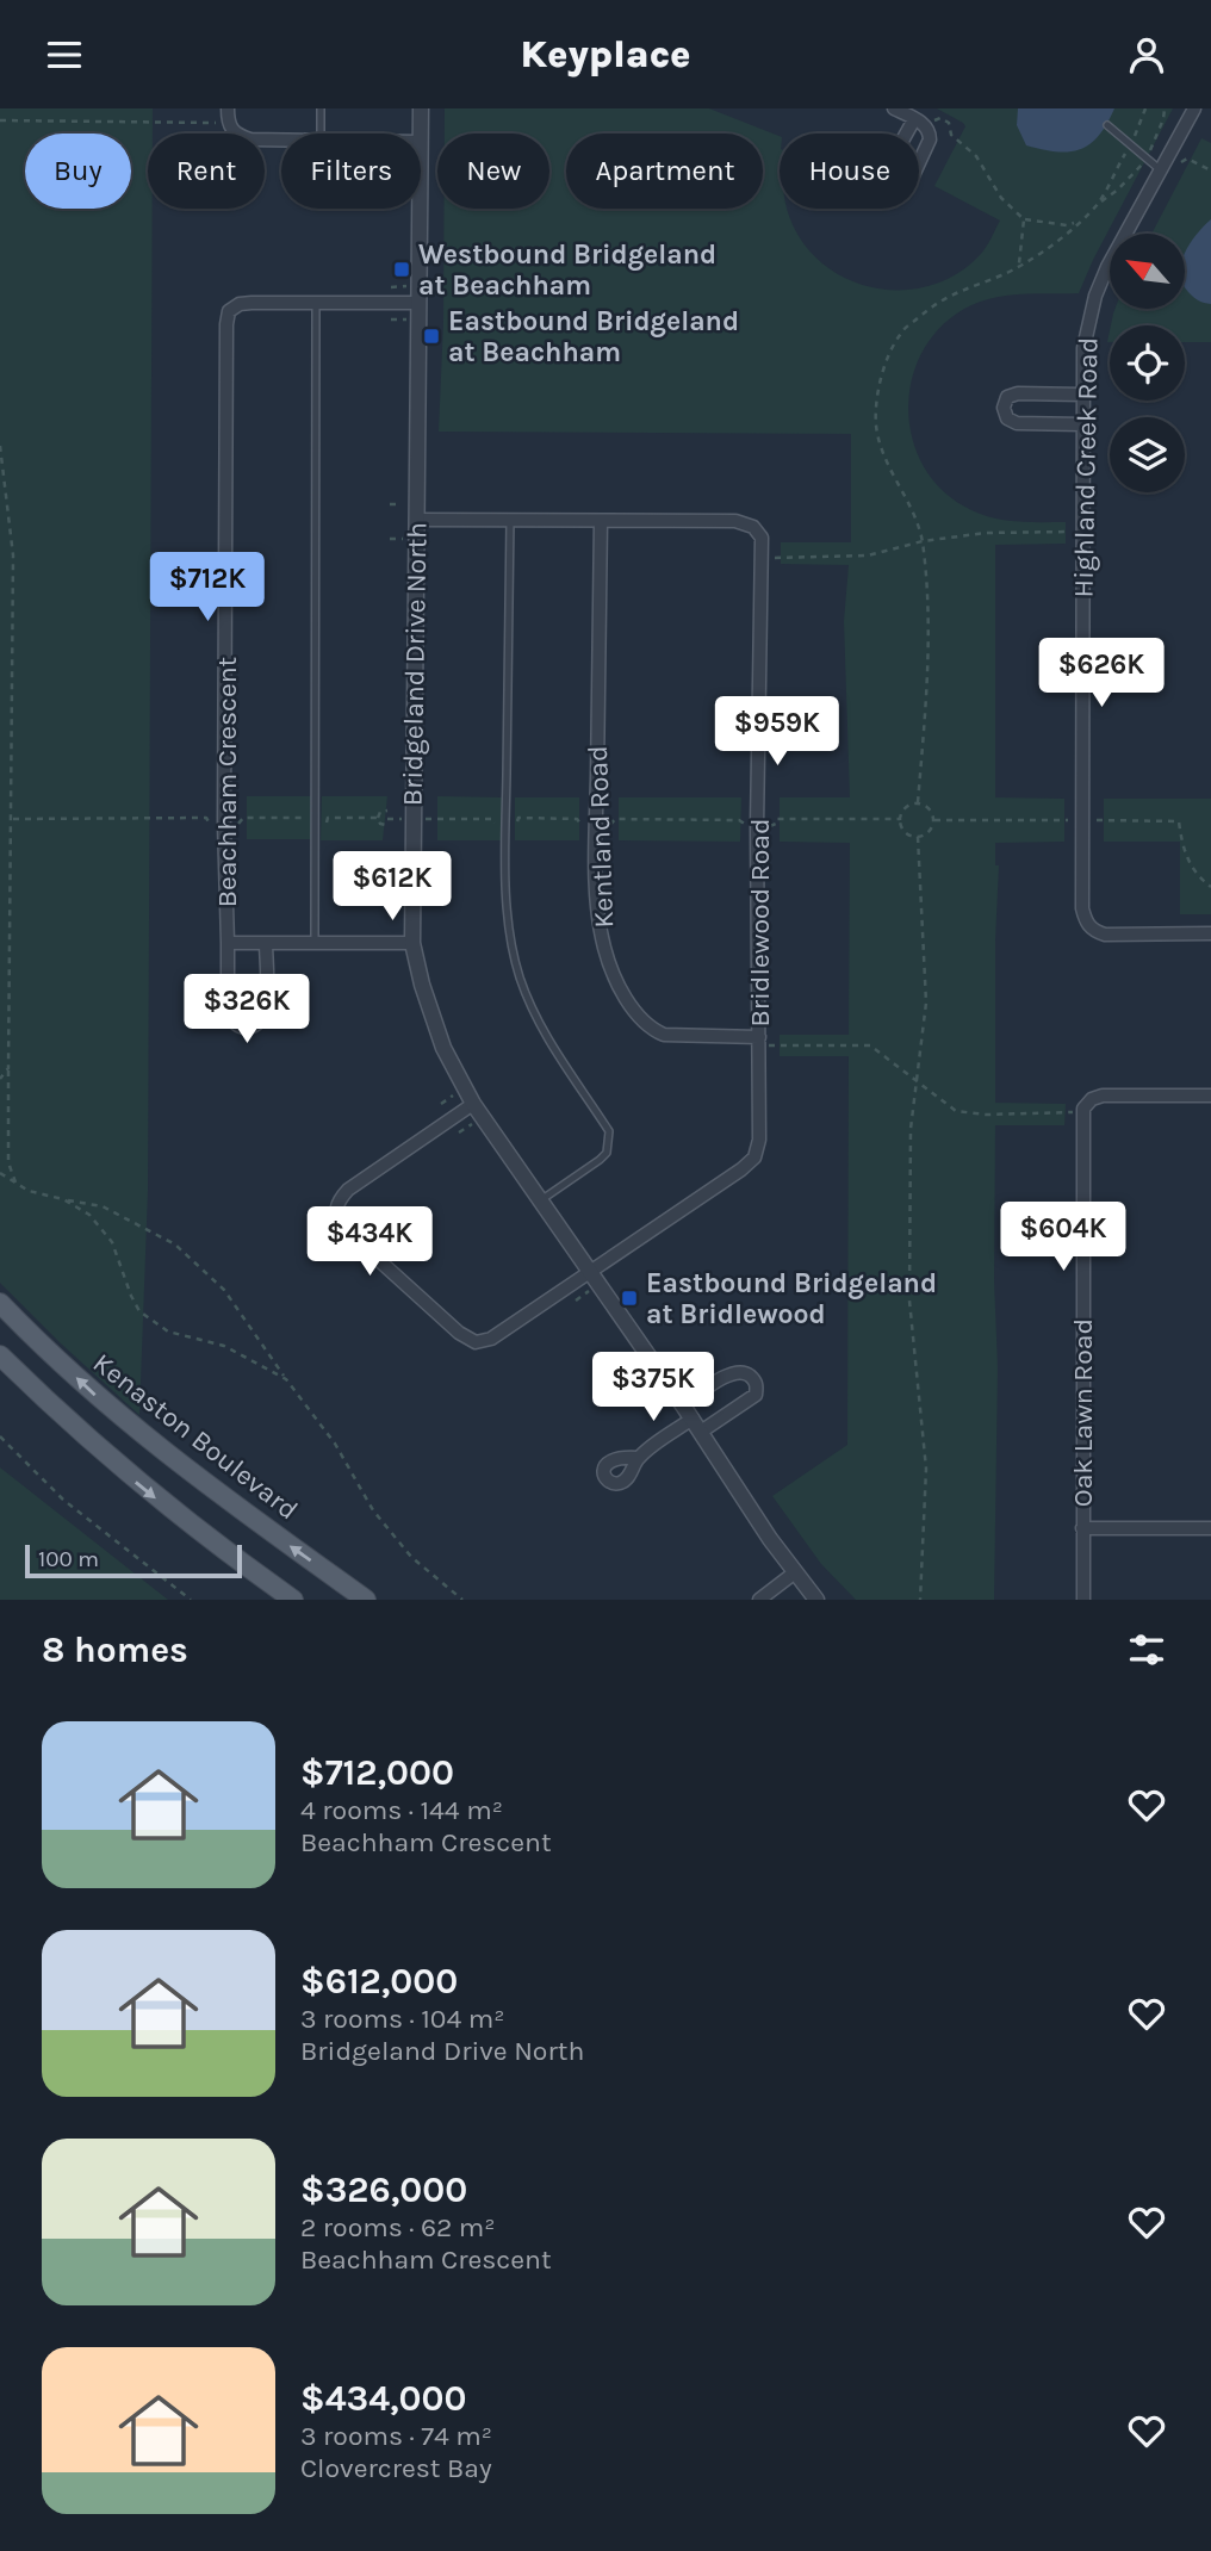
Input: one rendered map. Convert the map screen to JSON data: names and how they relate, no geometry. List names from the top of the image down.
{
  "streets": {
    "main road": ["Kenaston Boulevard"],
    "street": [
      "Highland Creek Road",
      "Bridgeland Drive North",
      "Beachham Crescent",
      "Kentland Road",
      "Bridlewood Road",
      "Oak Lawn Road"
    ]
  },
  "crossings": [
    ["Bridgeland Drive North", "Beachham Crescent"],
    ["Bridgeland Drive North", "Bridlewood Road"],
    ["Kentland Road", "Bridlewood Road"]
  ],
  "places": {
    "transit": ["Westbound Bridgeland at Beachham", "Eastbound Bridgeland at Beachham", "Eastbound Bridgeland at Bridlewood"]
  },
  "scale_bar": "100 m",
  "north": "top left",
  "page": {
    "header": "Keyplace",
    "chip": [
      "Buy",
      "Rent",
      "Filters",
      "New",
      "Apartment",
      "House"
    ],
    "price": [
      "$712K",
      "$626K",
      "$959K",
      "$612K",
      "$326K",
      "$604K",
      "$434K",
      "$375K"
    ],
    "scale": "100 m",
    "heading": "8 homes",
    "list": [
      {
        "name": "$712,000",
        "note": "4 rooms · 144 m² · Beachham Crescent"
      },
      {
        "name": "$612,000",
        "note": "3 rooms · 104 m² · Bridgeland Drive North"
      },
      {
        "name": "$326,000",
        "note": "2 rooms · 62 m² · Beachham Crescent"
      },
      {
        "name": "$434,000",
        "note": "3 rooms · 74 m² · Clovercrest Bay"
      }
    ]
  }
}
